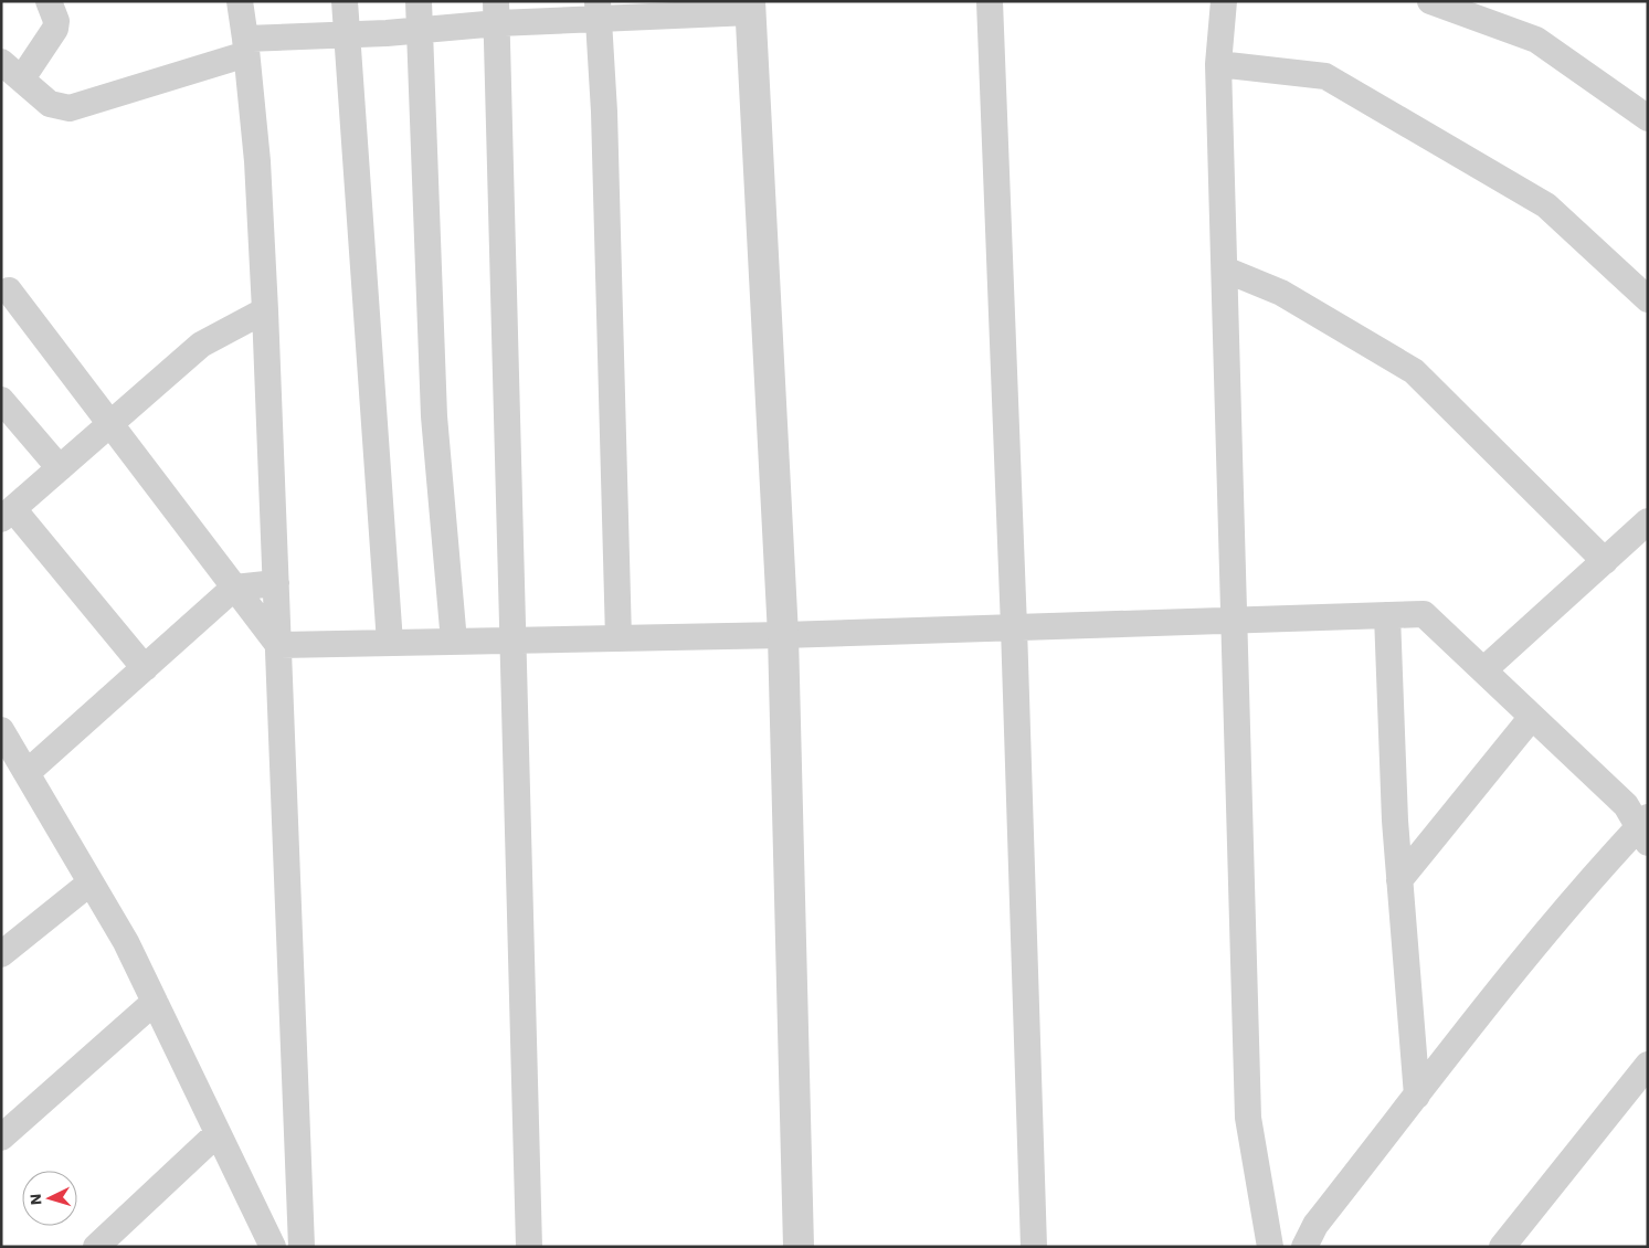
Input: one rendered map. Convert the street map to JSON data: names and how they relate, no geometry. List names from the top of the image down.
{
  "north": "left"
}
